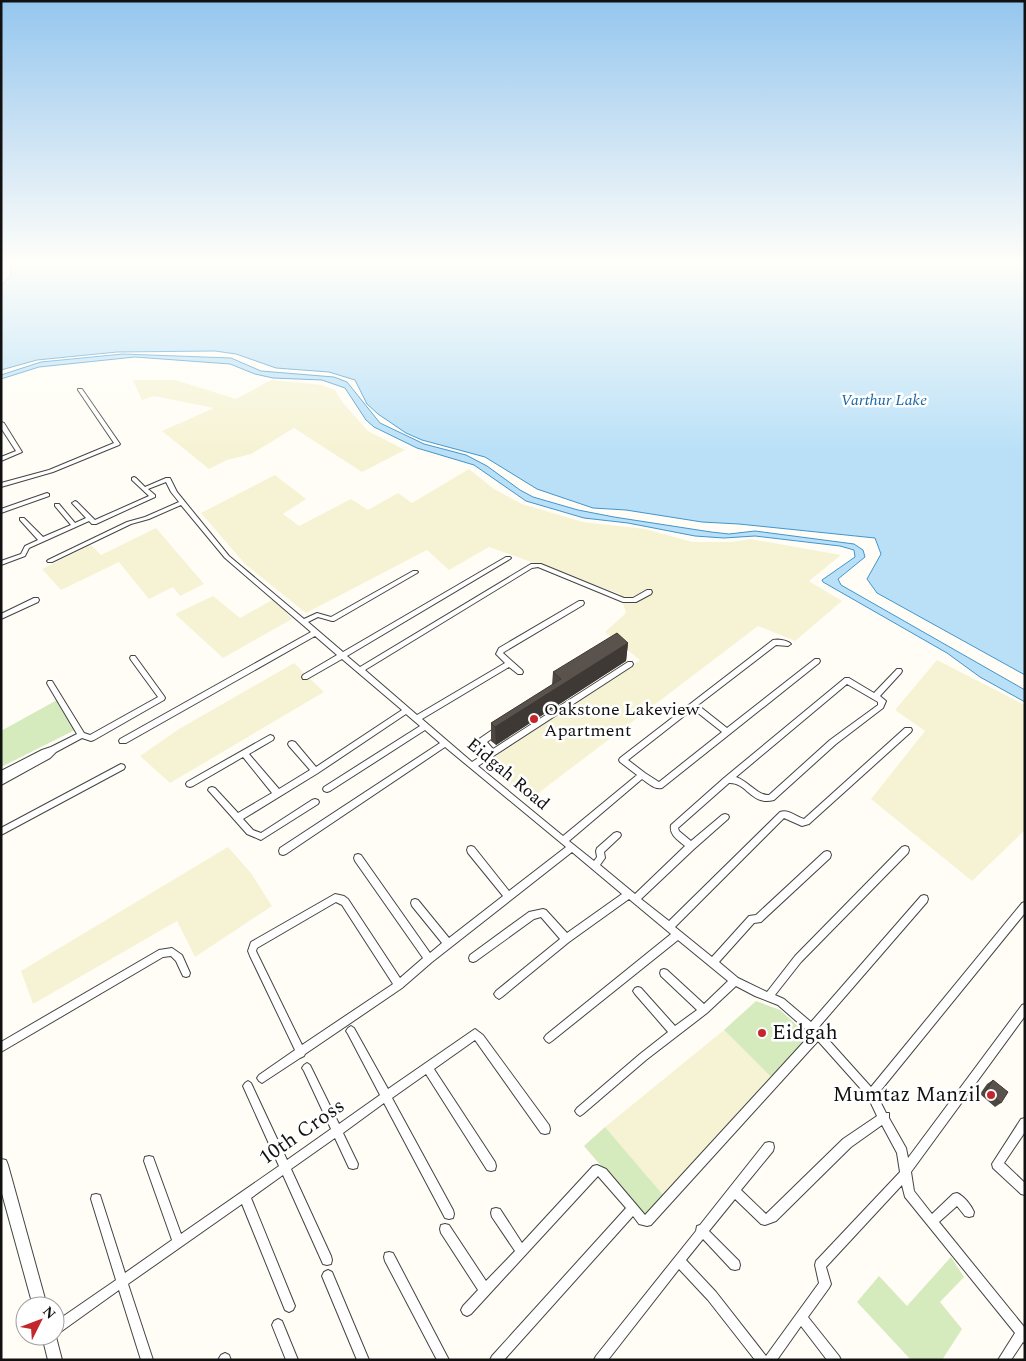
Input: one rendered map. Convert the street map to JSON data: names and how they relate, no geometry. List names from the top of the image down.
{
  "streets": {
    "street": ["Eidgah Road", "10th Cross"]
  },
  "water": ["Varthur Lake"],
  "places": ["Oakstone Lakeview Apartment", "Eidgah", "Mumtaz Manzil"],
  "north": "top right"
}
